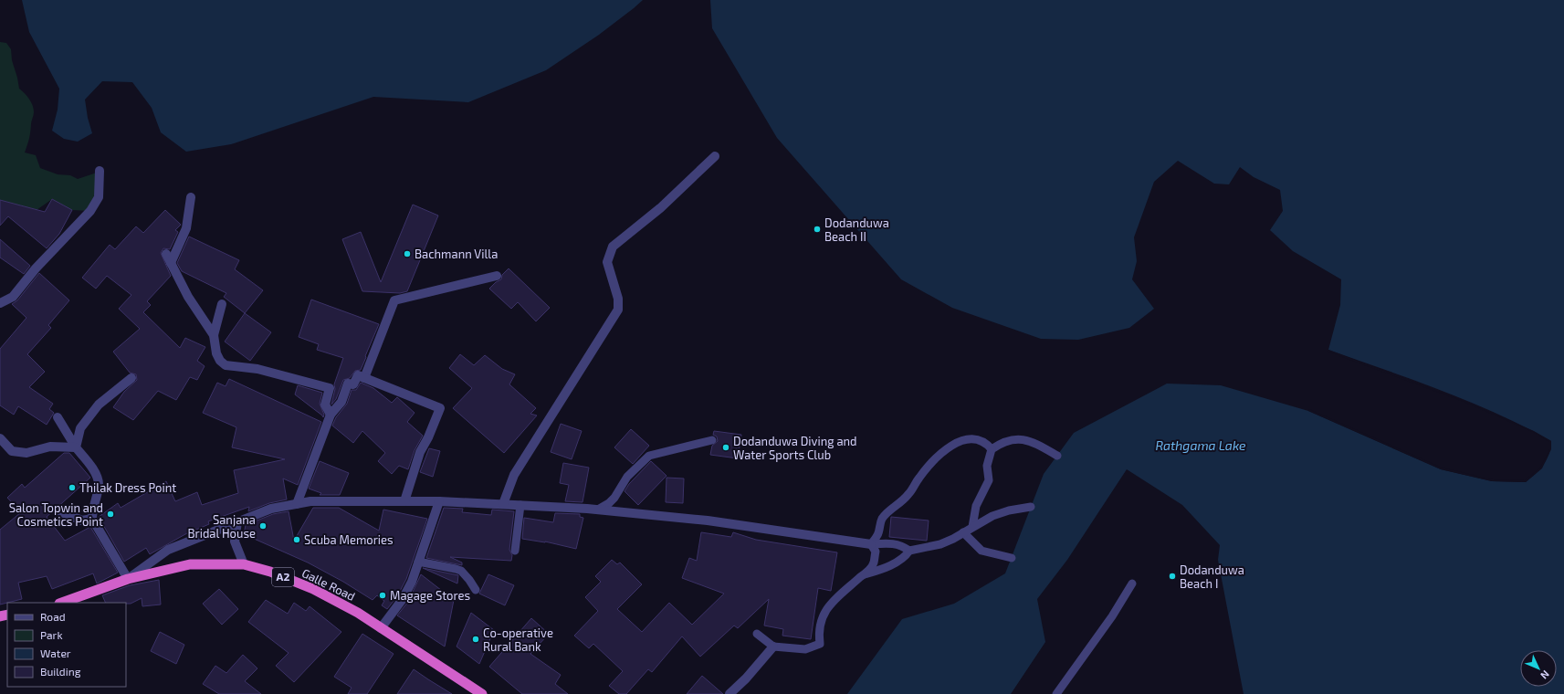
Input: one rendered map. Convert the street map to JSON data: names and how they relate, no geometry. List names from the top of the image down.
{
  "streets": {
    "highway": ["A2", "Galle Road"]
  },
  "water": ["Rathgama Lake"],
  "places": [
    "Dodanduwa Beach II",
    "Bachmann Villa",
    "Dodanduwa Diving and Water Sports Club",
    "Thilak Dress Point",
    "Salon Topwin and Cosmetics Point",
    "Sanjana Bridal House",
    "Scuba Memories",
    "Dodanduwa Beach I",
    "Magage Stores",
    "Co-operative Rural Bank"
  ],
  "legend": [
    "Road",
    "Park",
    "Water",
    "Building"
  ],
  "north": "bottom right"
}
